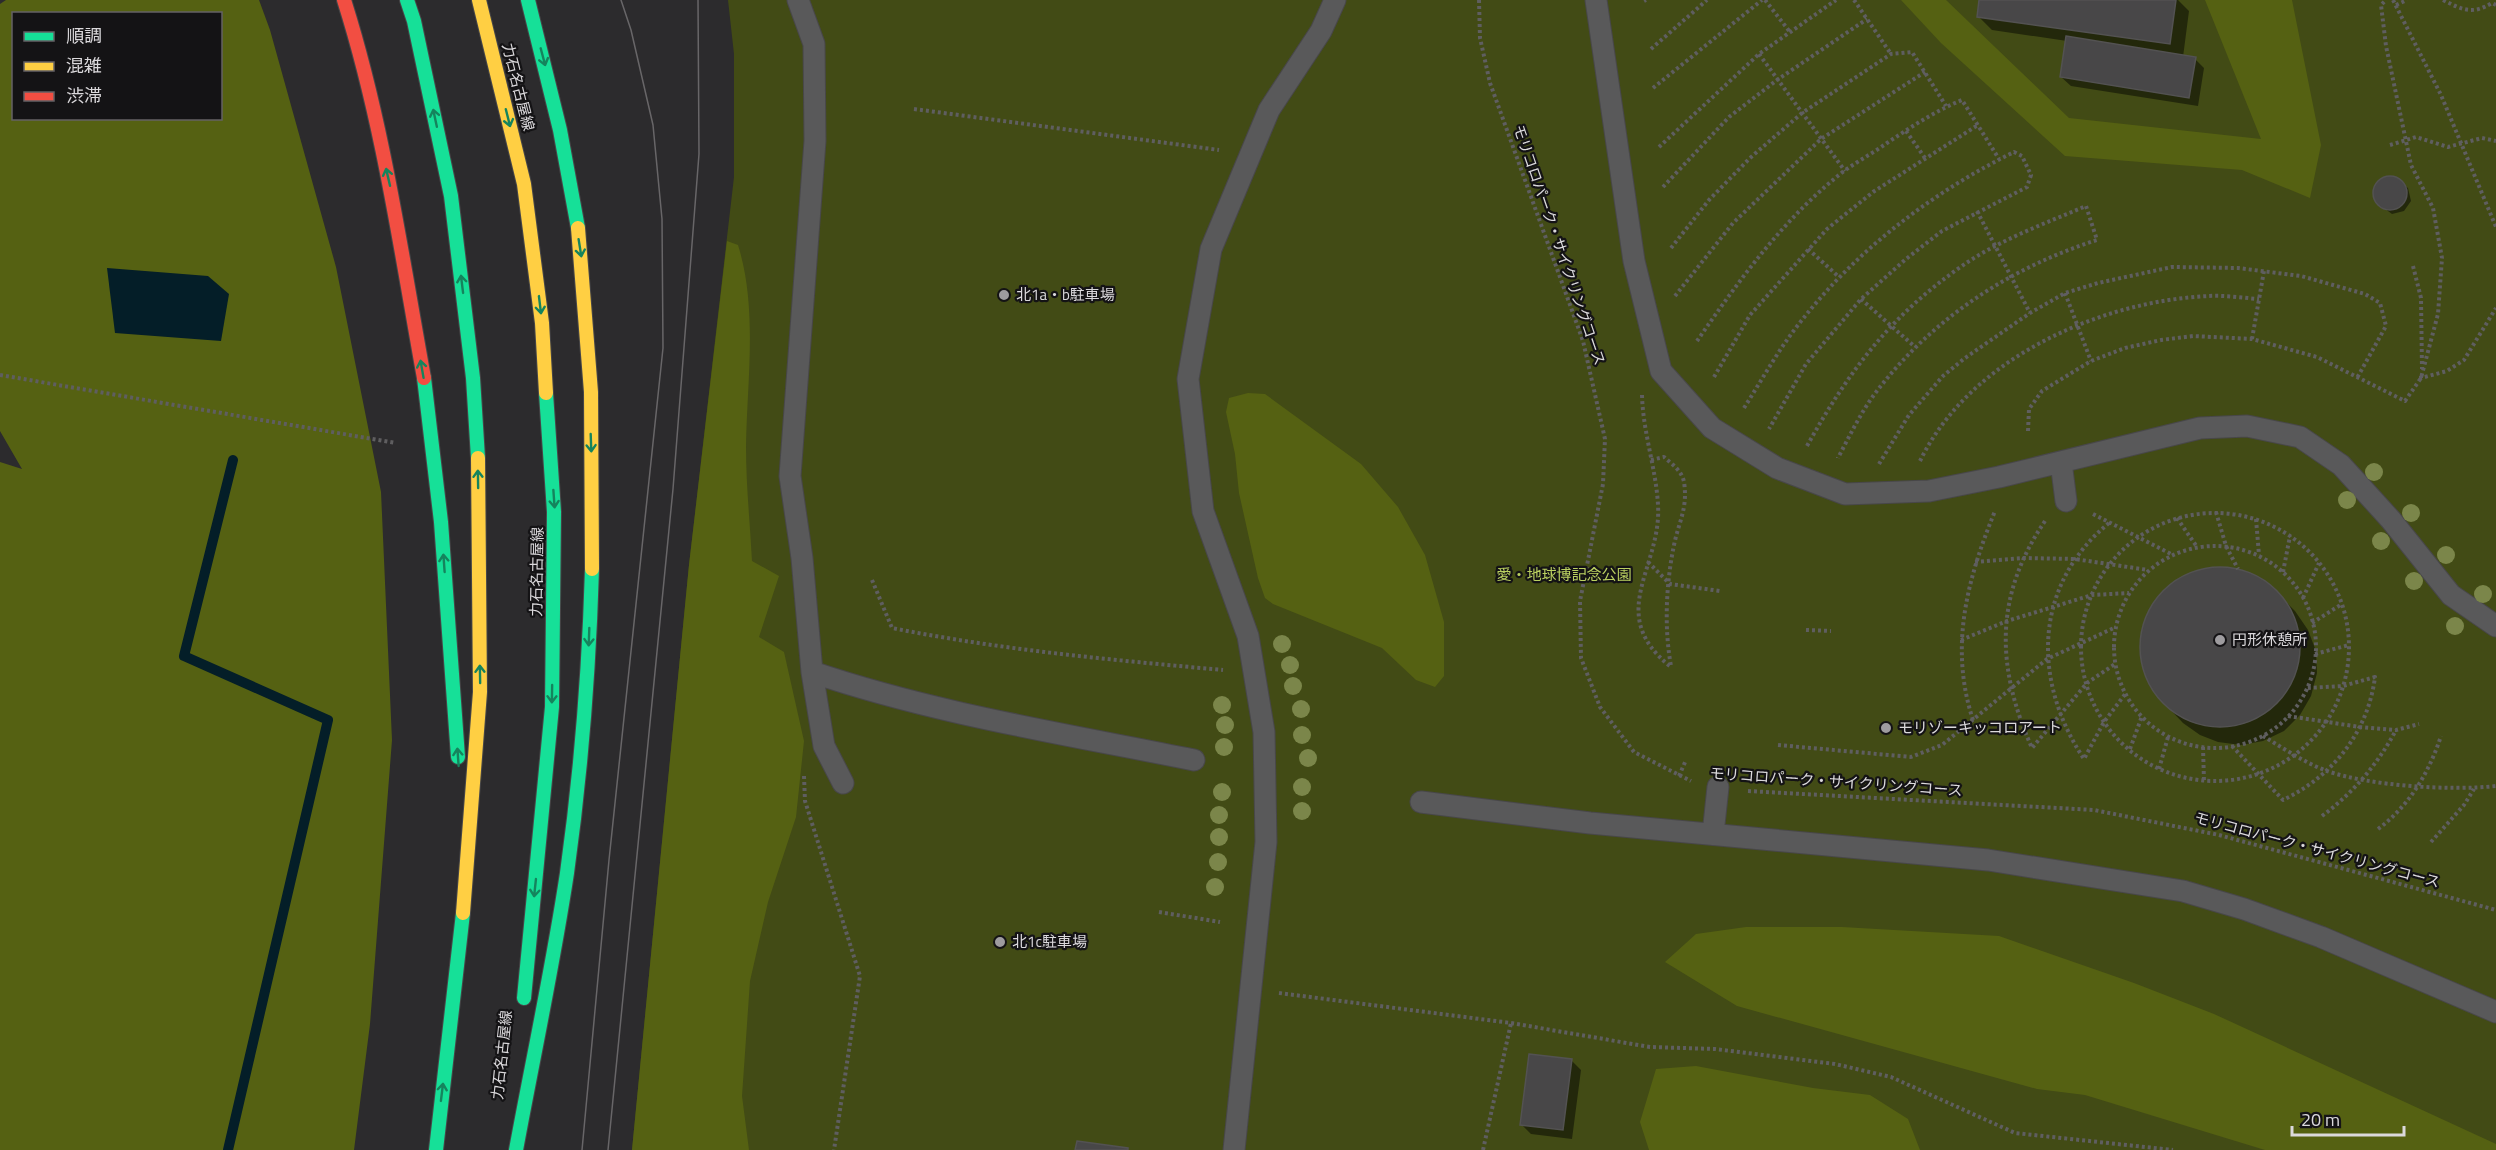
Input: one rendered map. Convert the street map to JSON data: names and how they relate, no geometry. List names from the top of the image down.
{
  "streets": {
    "main road": ["力石名古屋線"],
    "path": ["モリコロパーク・サイクリングコース"]
  },
  "parks": ["愛・地球博記念公園"],
  "places": [
    "北1a・b駐車場",
    "円形休憩所",
    "モリゾーキッコロアート",
    "北1c駐車場"
  ],
  "legend": ["順調", "混雑", "渋滞"],
  "scale_bar": "20 m"
}
